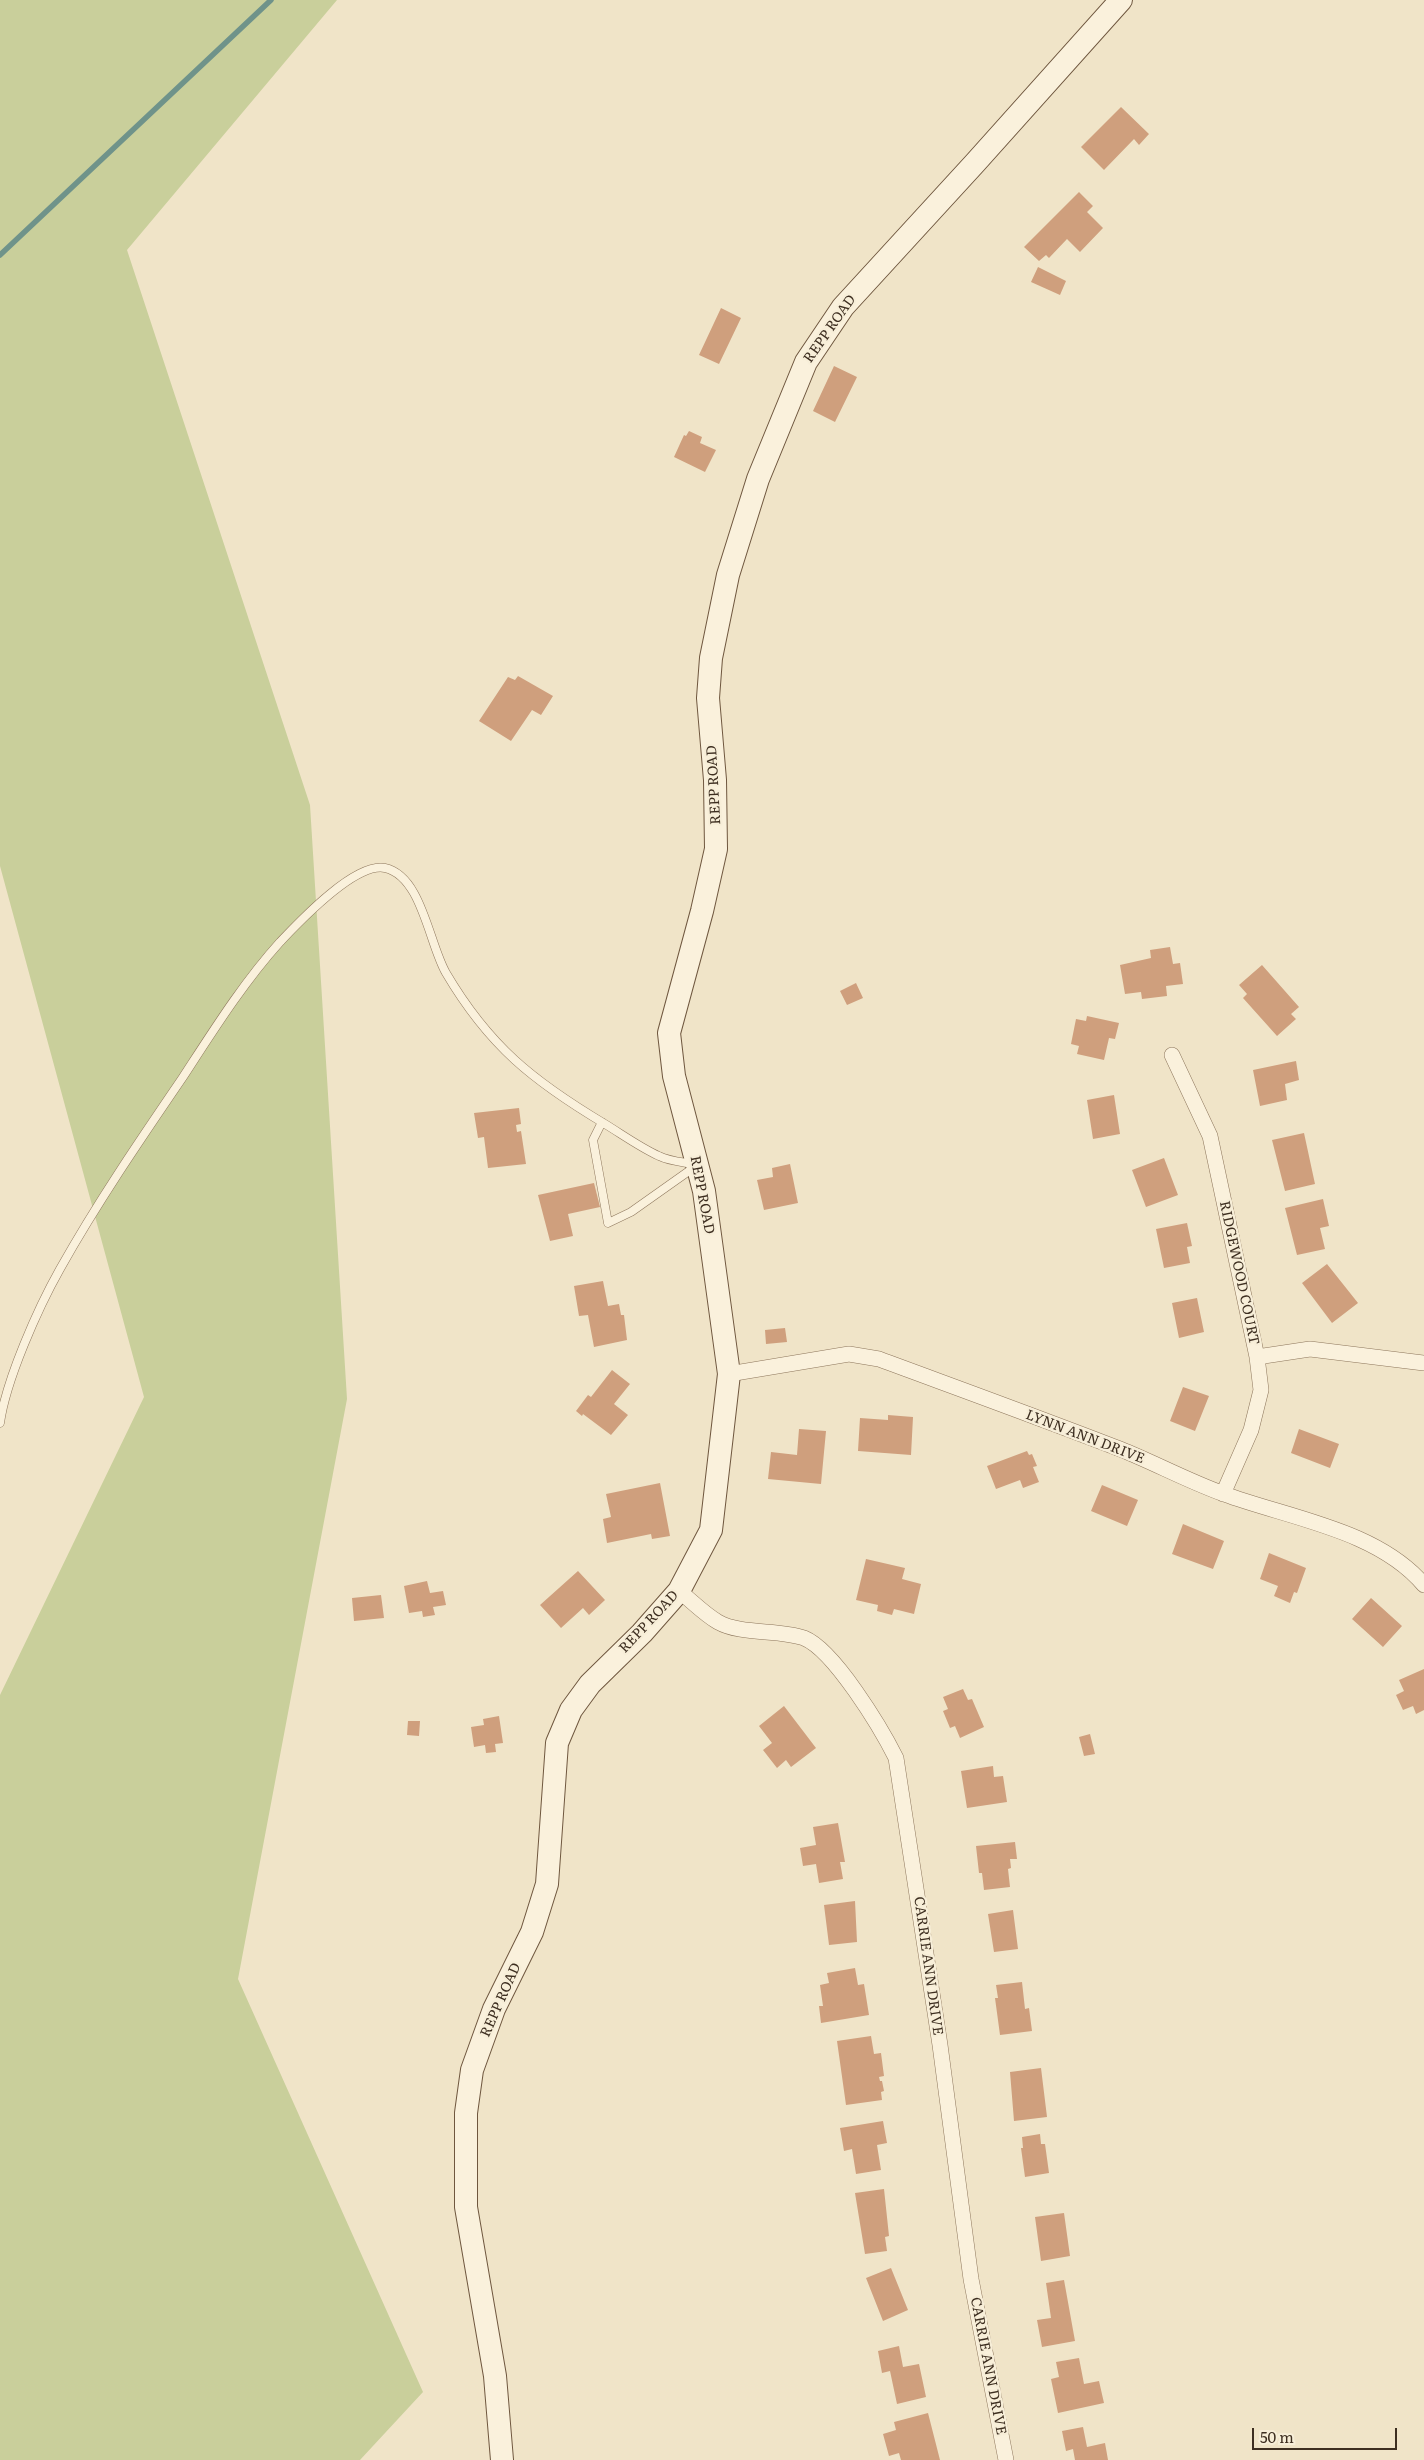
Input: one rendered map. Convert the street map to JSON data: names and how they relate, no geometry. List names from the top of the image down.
{
  "streets": {
    "street": [
      "REPP ROAD",
      "RIDGEWOOD COURT",
      "LYNN ANN DRIVE",
      "CARRIE ANN DRIVE"
    ]
  },
  "crossings": [
    ["REPP ROAD", "LYNN ANN DRIVE"],
    ["REPP ROAD", "CARRIE ANN DRIVE"],
    ["RIDGEWOOD COURT", "LYNN ANN DRIVE"]
  ],
  "scale_bar": "50 m"
}
